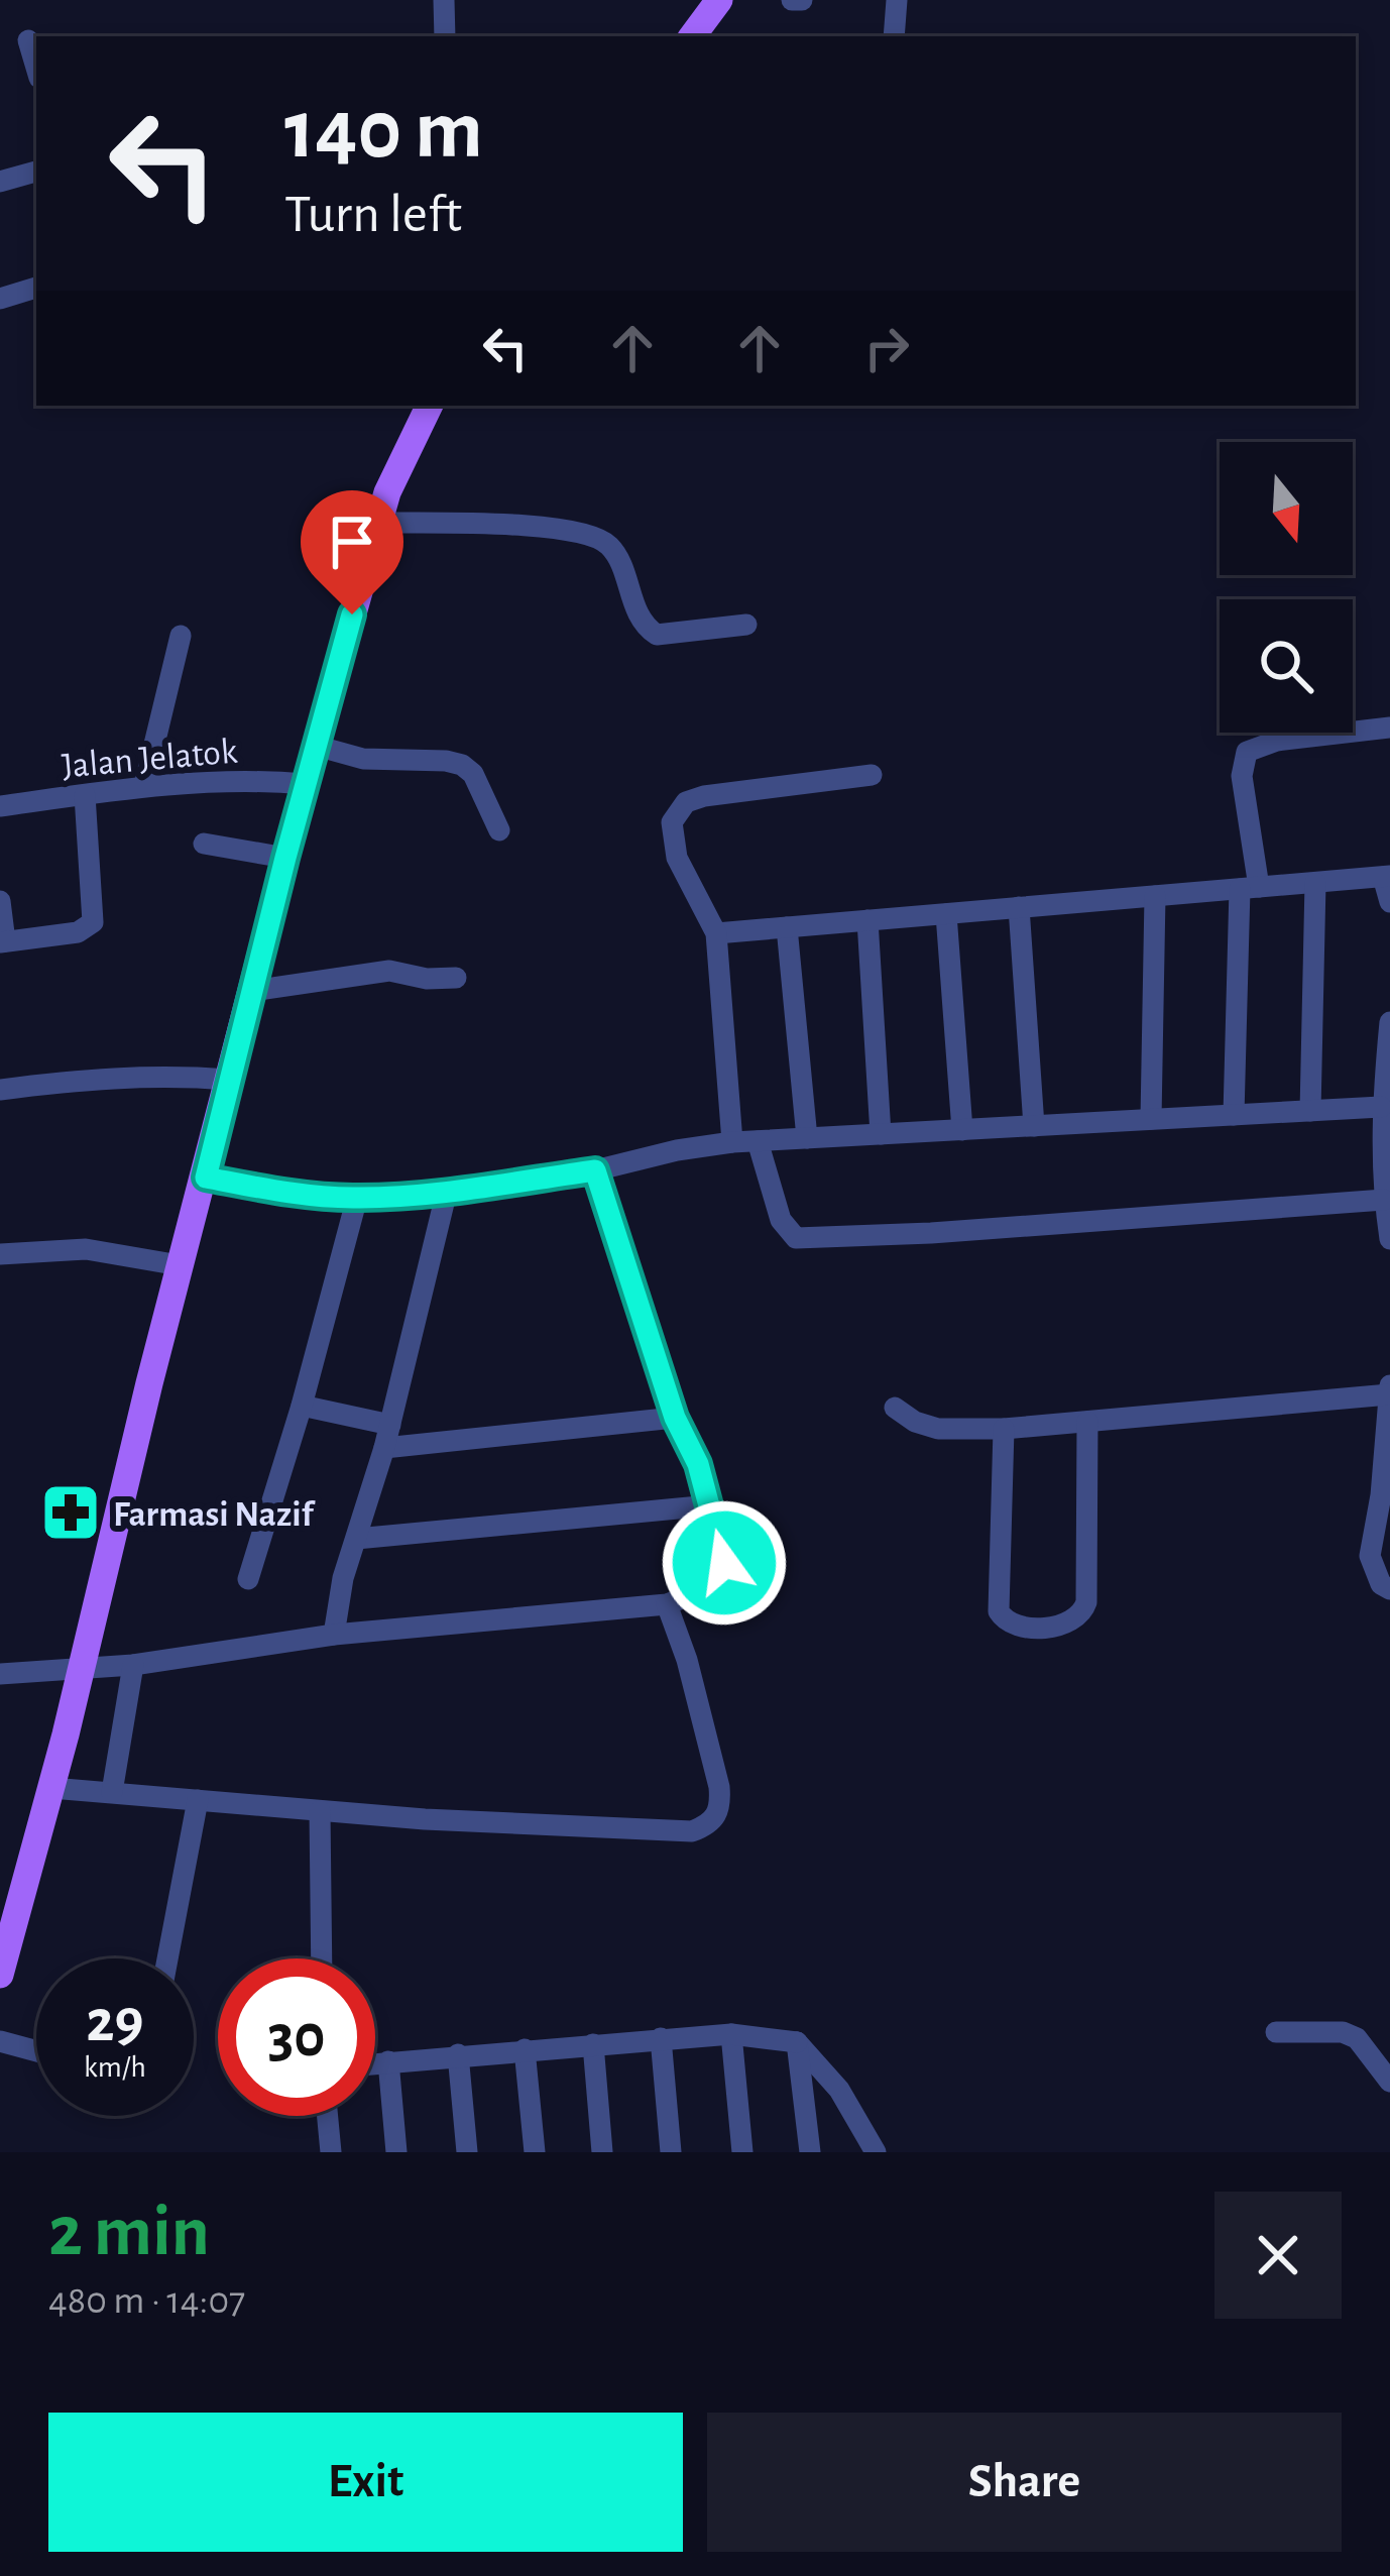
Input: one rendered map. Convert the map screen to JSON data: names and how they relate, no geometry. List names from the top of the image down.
{
  "streets": {
    "street": ["Jalan Jelatok"]
  },
  "places": {
    "pharmacy": ["Farmasi Nazif"]
  },
  "north": "bottom",
  "page": {
    "turn": ["140 m", "Turn left"],
    "speed": "29 km/h",
    "limit": "30",
    "heading": ["2 min", "480 m · 14:07"],
    "buttons": ["Exit", "Share"]
  }
}
